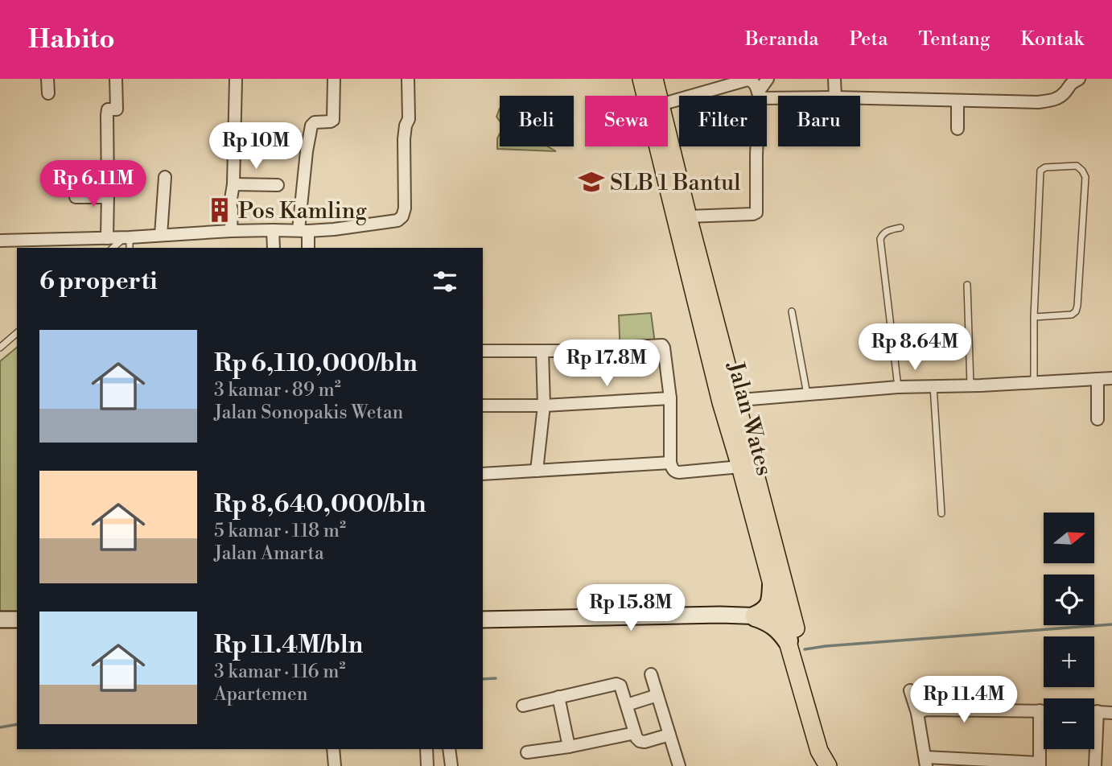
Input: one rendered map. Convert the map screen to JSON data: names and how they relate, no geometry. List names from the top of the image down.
{
  "streets": {
    "main road": ["Jalan Wates"]
  },
  "places": {
    "school or university": ["SLB 1 Bantul"],
    "building": ["Pos Kamling"]
  },
  "north": "right",
  "page": {
    "header": "Habito",
    "nav": [
      "Beranda",
      "Peta",
      "Tentang",
      "Kontak"
    ],
    "chip": [
      "Beli",
      "Sewa",
      "Filter",
      "Baru"
    ],
    "price": [
      "Rp 10M",
      "Rp 6.11M",
      "Rp 8.64M",
      "Rp 17.8M",
      "Rp 15.8M",
      "Rp 11.4M"
    ],
    "heading": "6 properti",
    "list": [
      {
        "name": "Rp 6,110,000/bln",
        "note": "3 kamar · 89 m² · Jalan Sonopakis Wetan"
      },
      {
        "name": "Rp 8,640,000/bln",
        "note": "5 kamar · 118 m² · Jalan Amarta"
      },
      {
        "name": "Rp 11.4M/bln",
        "note": "3 kamar · 116 m² · Apartemen"
      }
    ],
    "map_buttons": ["+", "−"]
  }
}
